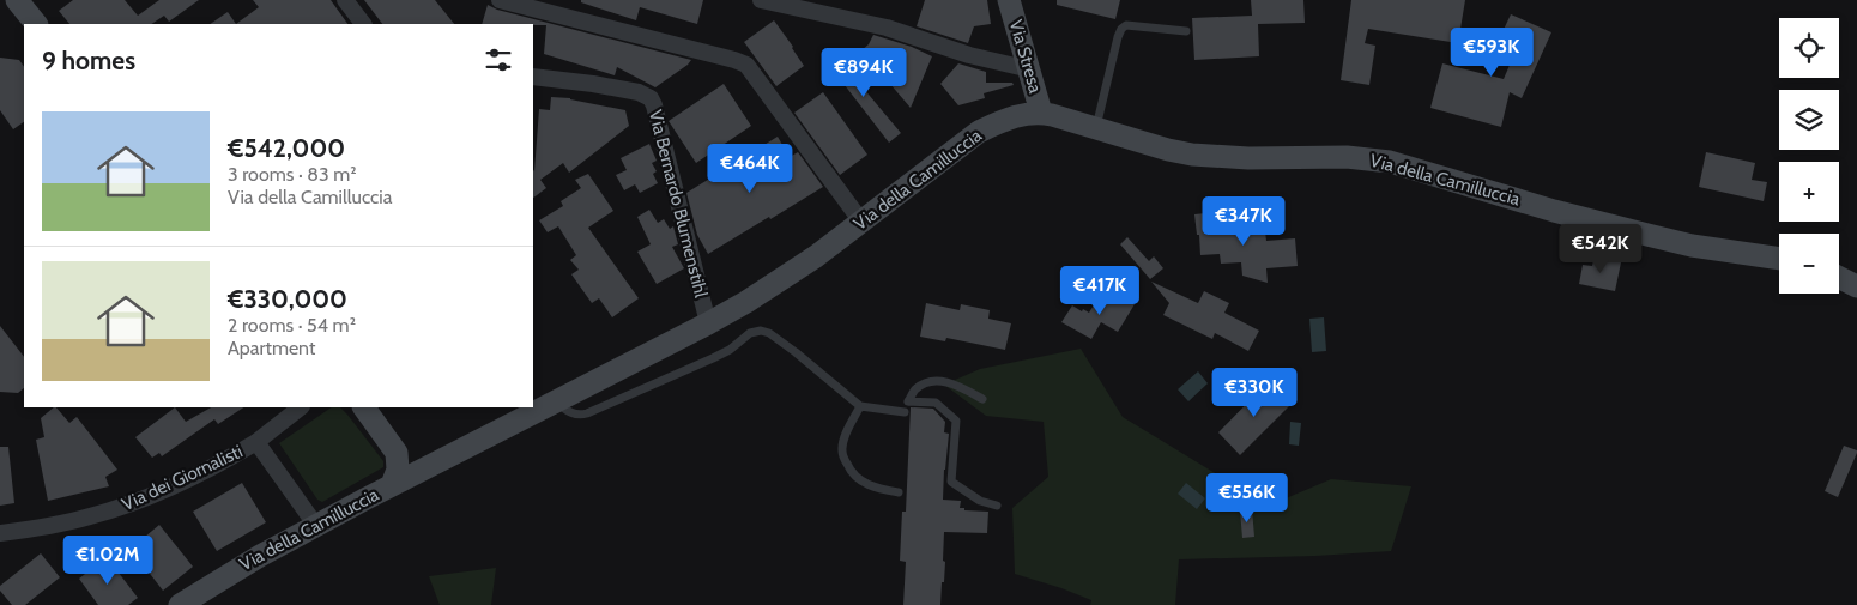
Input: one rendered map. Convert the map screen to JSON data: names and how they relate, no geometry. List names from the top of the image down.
{
  "streets": {
    "main road": ["Via Stresa", "Via della Camilluccia"],
    "street": ["Via Bernardo Blumenstihl", "Via dei Giornalisti"]
  },
  "crossings": [
    ["Via Stresa", "Via della Camilluccia"],
    ["Via della Camilluccia", "Via Bernardo Blumenstihl"]
  ],
  "page": {
    "map_buttons": ["+", "−"],
    "heading": "9 homes",
    "price": [
      "€593K",
      "€894K",
      "€464K",
      "€347K",
      "€542K",
      "€417K",
      "€330K",
      "€556K",
      "€1.02M"
    ],
    "list": [
      {
        "name": "€542,000",
        "note": "3 rooms · 83 m² · Via della Camilluccia"
      },
      {
        "name": "€330,000",
        "note": "2 rooms · 54 m² · Apartment"
      }
    ]
  }
}
